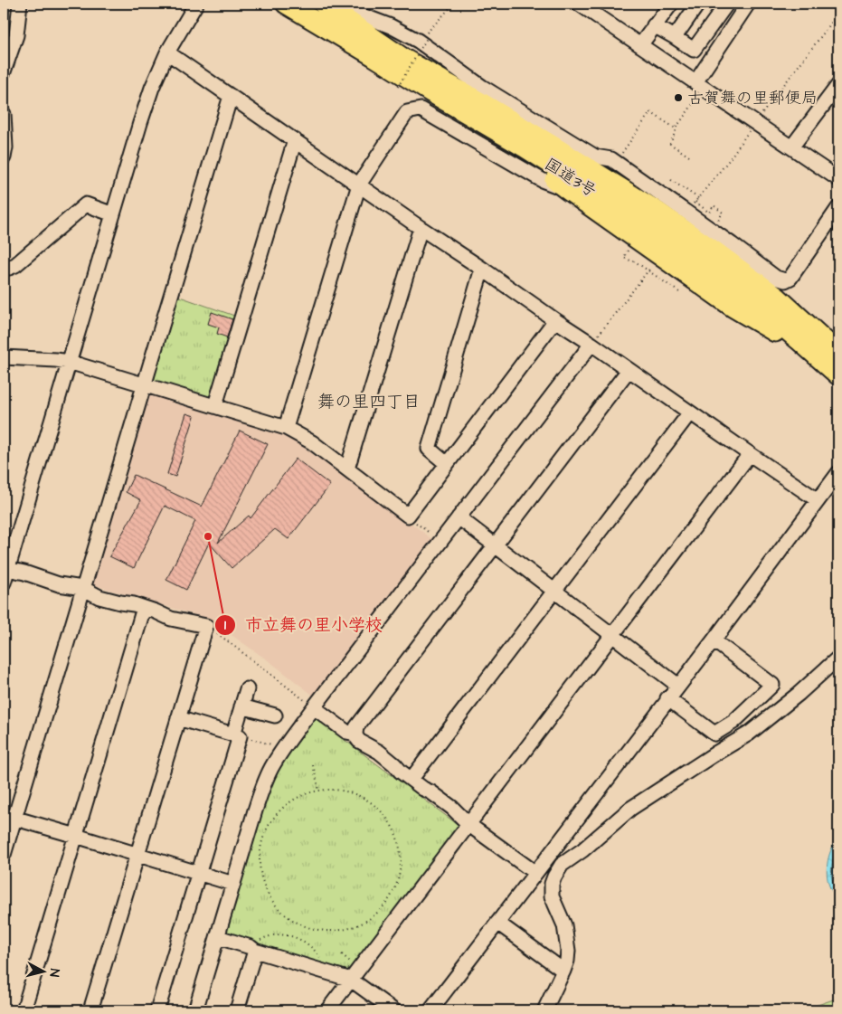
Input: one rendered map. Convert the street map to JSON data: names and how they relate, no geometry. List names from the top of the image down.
{
  "streets": {
    "highway": ["国道3号"]
  },
  "districts": ["舞の里四丁目"],
  "places": ["古賀舞の里郵便局", "市立舞の里小学校"],
  "north": "right"
}
